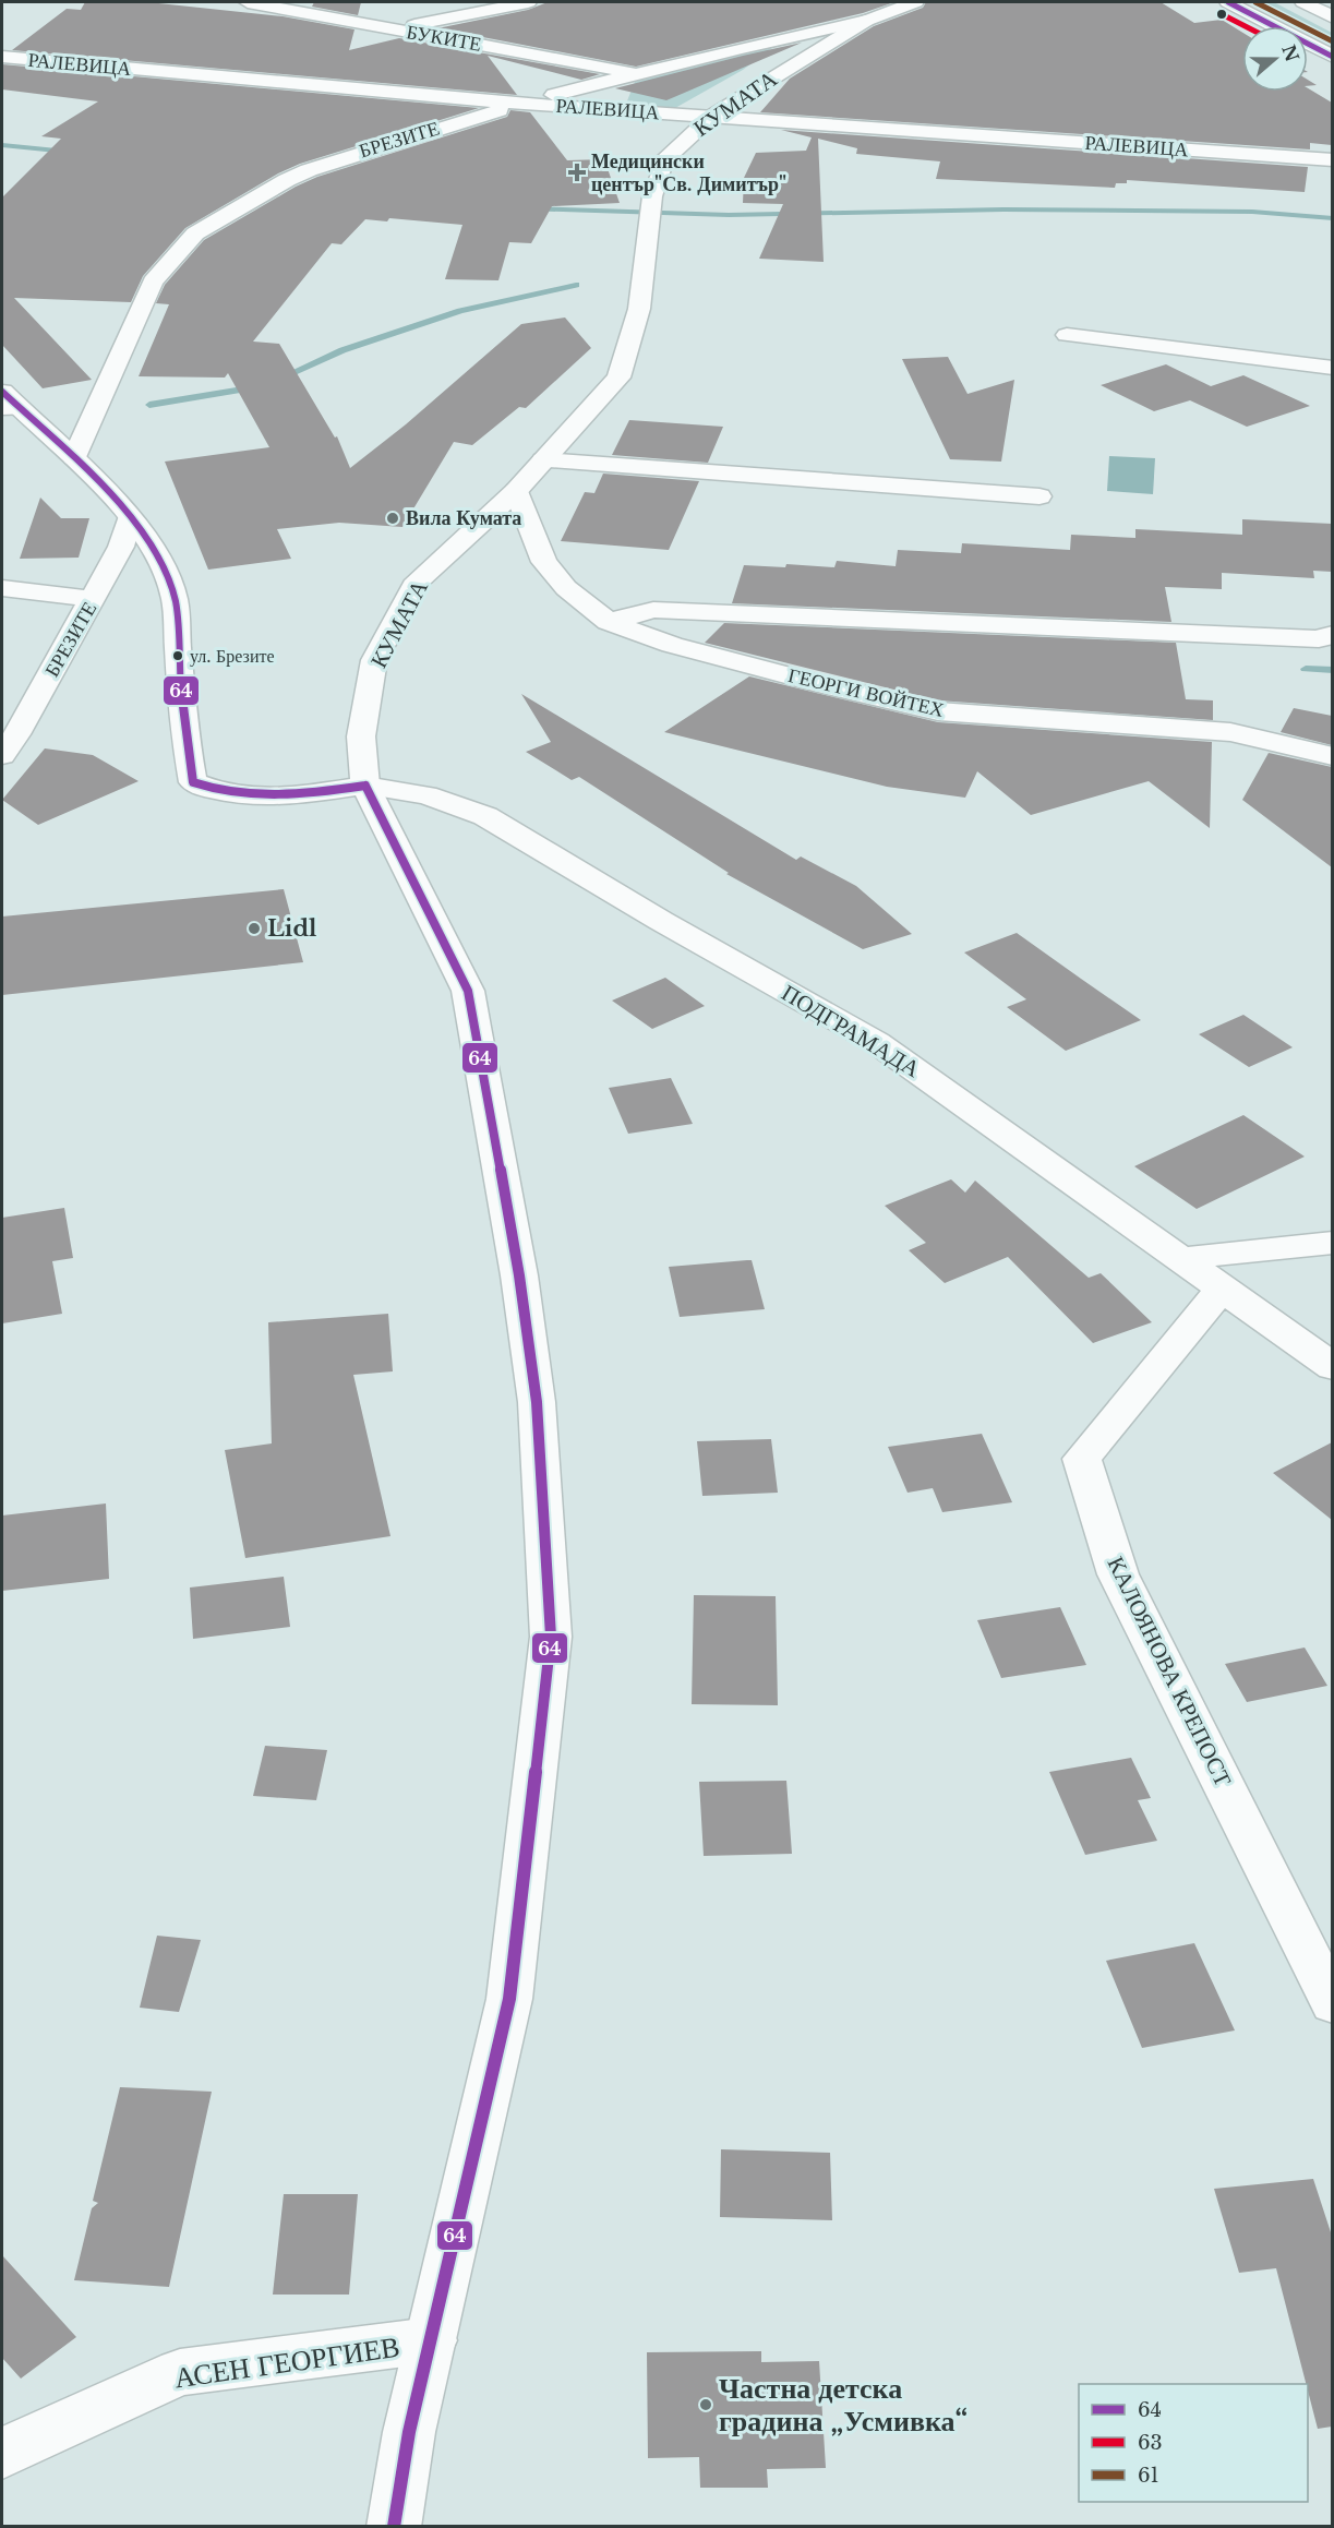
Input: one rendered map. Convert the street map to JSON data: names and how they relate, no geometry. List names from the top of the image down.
{
  "streets": {
    "street": [
      "БУКИТЕ",
      "РАЛЕВИЦА",
      "КУМАТА",
      "БРЕЗИТЕ",
      "ГЕОРГИ ВОЙТЕХ",
      "ПОДГРАМАДА",
      "КАЛОЯНОВА КРЕПОСТ",
      "АСЕН ГЕОРГИЕВ"
    ]
  },
  "crossings": [
    ["БУКИТЕ", "БРЕЗИТЕ"],
    ["РАЛЕВИЦА", "КУМАТА"],
    ["РАЛЕВИЦА", "БРЕЗИТЕ"],
    ["КУМАТА", "БРЕЗИТЕ"],
    ["КУМАТА", "ГЕОРГИ ВОЙТЕХ"],
    ["КУМАТА", "ПОДГРАМАДА"],
    ["КУМАТА", "АСЕН ГЕОРГИЕВ"],
    ["БРЕЗИТЕ", "ПОДГРАМАДА"],
    ["ПОДГРАМАДА", "КАЛОЯНОВА КРЕПОСТ"]
  ],
  "places": {
    "health": ["Медицински център\"Св. Димитър\""],
    "other": [
      "Вила Кумата",
      "ул. Брезите",
      "Lidl",
      "Частна детска градина „Усмивка“"
    ]
  },
  "lines": ["transit line 64", "transit line 61", "transit line 63"],
  "legend": ["64", "63", "61"],
  "north": "right"
}
